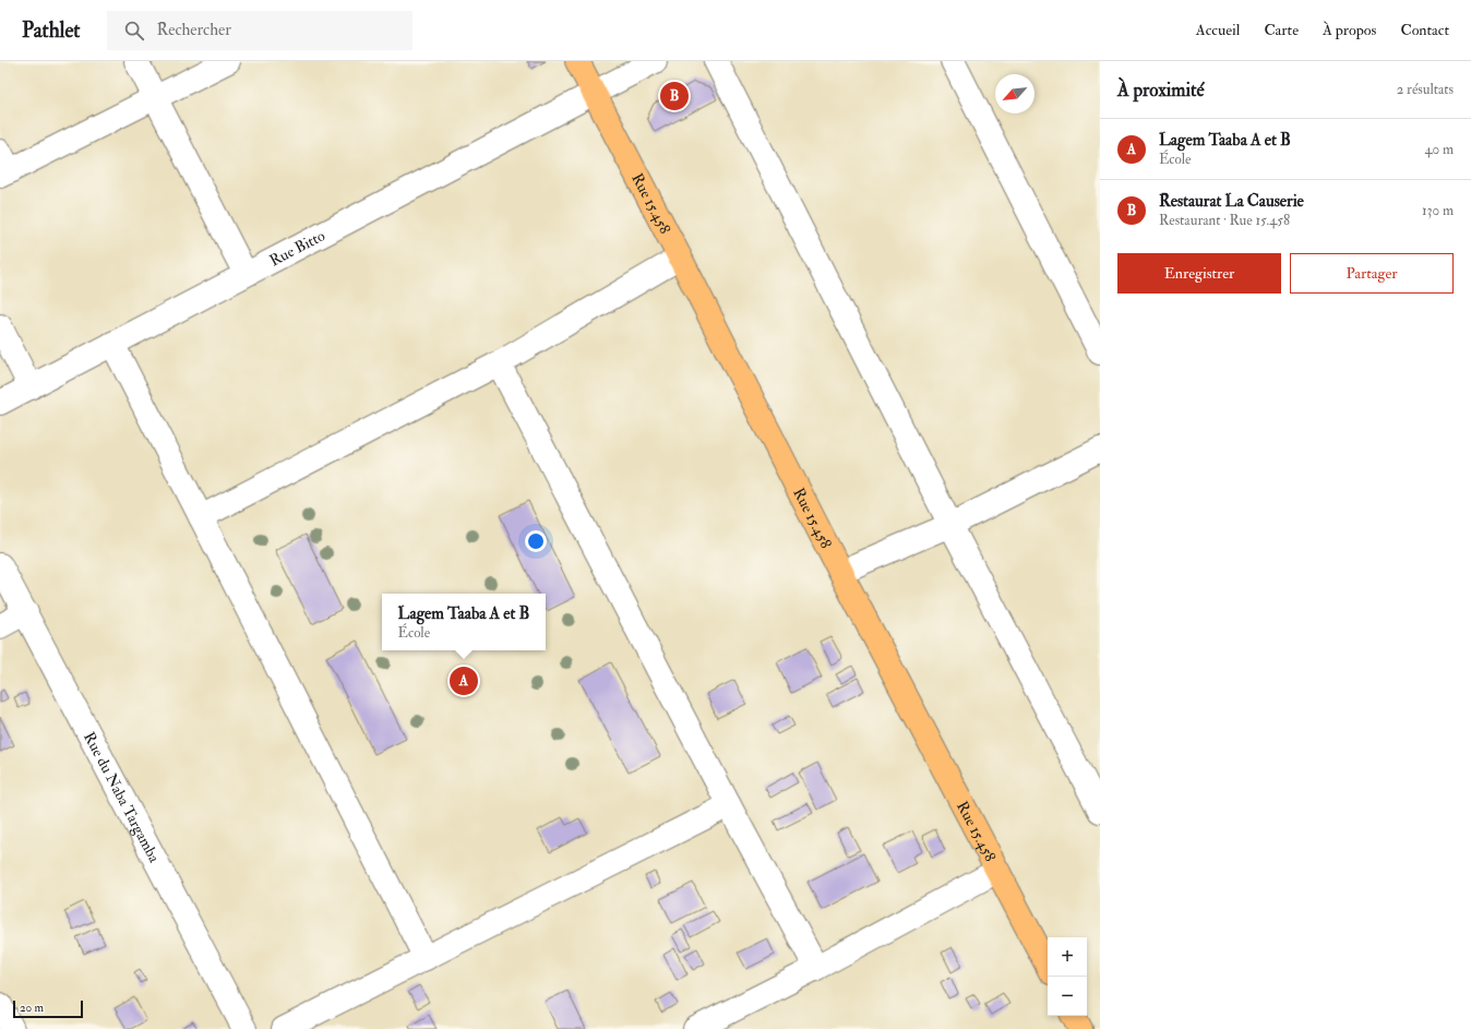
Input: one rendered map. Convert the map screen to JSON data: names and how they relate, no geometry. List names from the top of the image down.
{
  "streets": {
    "main road": ["Rue 15.458"],
    "street": ["Rue Bitto", "Rue du Naba Targamba"]
  },
  "crossings": [
    ["Rue 15.458", "Rue Bitto"]
  ],
  "scale_bar": "20 m",
  "north": "bottom left",
  "page": {
    "header": "Pathlet",
    "search": "Rechercher",
    "nav": [
      "Accueil",
      "Carte",
      "À propos",
      "Contact"
    ],
    "heading": ["À proximité", "2 résultats"],
    "pins": ["B", "A"],
    "list": [
      {
        "mark": "A",
        "name": "Lagem Taaba A et B",
        "note": "École",
        "value": "40 m"
      },
      {
        "mark": "B",
        "name": "Restaurat La Causerie",
        "note": "Restaurant · Rue 15.458",
        "value": "130 m"
      }
    ],
    "buttons": ["Enregistrer", "Partager"],
    "popup": ["Lagem Taaba A et B", "École"],
    "map_buttons": ["+", "−"],
    "scale": "20 m"
  }
}
